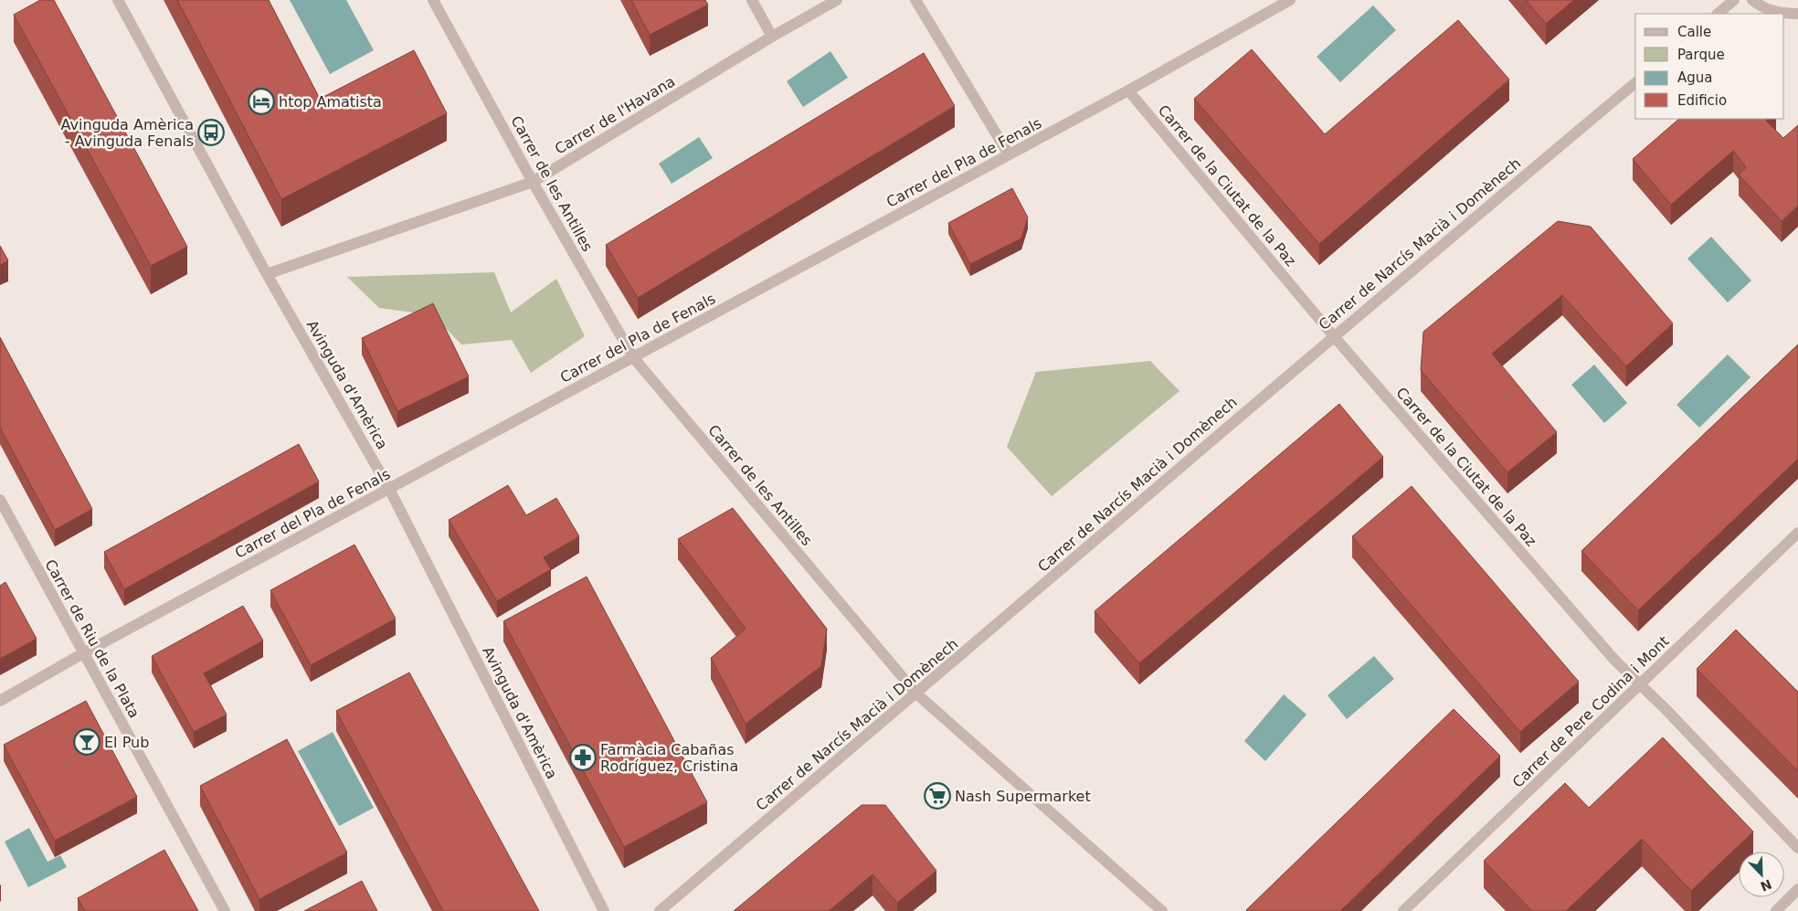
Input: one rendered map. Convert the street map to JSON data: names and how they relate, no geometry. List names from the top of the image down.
{
  "streets": {
    "street": [
      "Carrer de l'Havana",
      "Carrer del Pla de Fenals",
      "Carrer de les Antilles",
      "Carrer de la Ciutat de la Paz",
      "Carrer de Narcís Macià i Domènech",
      "Avinguda d'Amèrica",
      "Carrer de Riu de la Plata",
      "Carrer de Pere Codina i Mont"
    ]
  },
  "crossings": [
    ["Carrer de l'Havana", "Carrer de les Antilles"],
    ["Carrer de l'Havana", "Avinguda d'Amèrica"],
    ["Carrer del Pla de Fenals", "Carrer de les Antilles"],
    ["Carrer del Pla de Fenals", "Carrer de la Ciutat de la Paz"],
    ["Carrer del Pla de Fenals", "Avinguda d'Amèrica"],
    ["Carrer del Pla de Fenals", "Carrer de Riu de la Plata"],
    ["Carrer de les Antilles", "Carrer de Narcís Macià i Domènech"],
    ["Carrer de la Ciutat de la Paz", "Carrer de Narcís Macià i Domènech"],
    ["Carrer de la Ciutat de la Paz", "Carrer de Pere Codina i Mont"]
  ],
  "places": {
    "hotel": ["htop Amatista"],
    "bus stop": ["Avinguda Amèrica - Avinguda Fenals"],
    "bar": ["El Pub"],
    "pharmacy": ["Farmàcia Cabañas Rodríguez, Cristina"],
    "supermarket": ["Nash Supermarket"]
  },
  "legend": [
    "Calle",
    "Parque",
    "Agua",
    "Edificio"
  ],
  "north": "bottom right"
}
